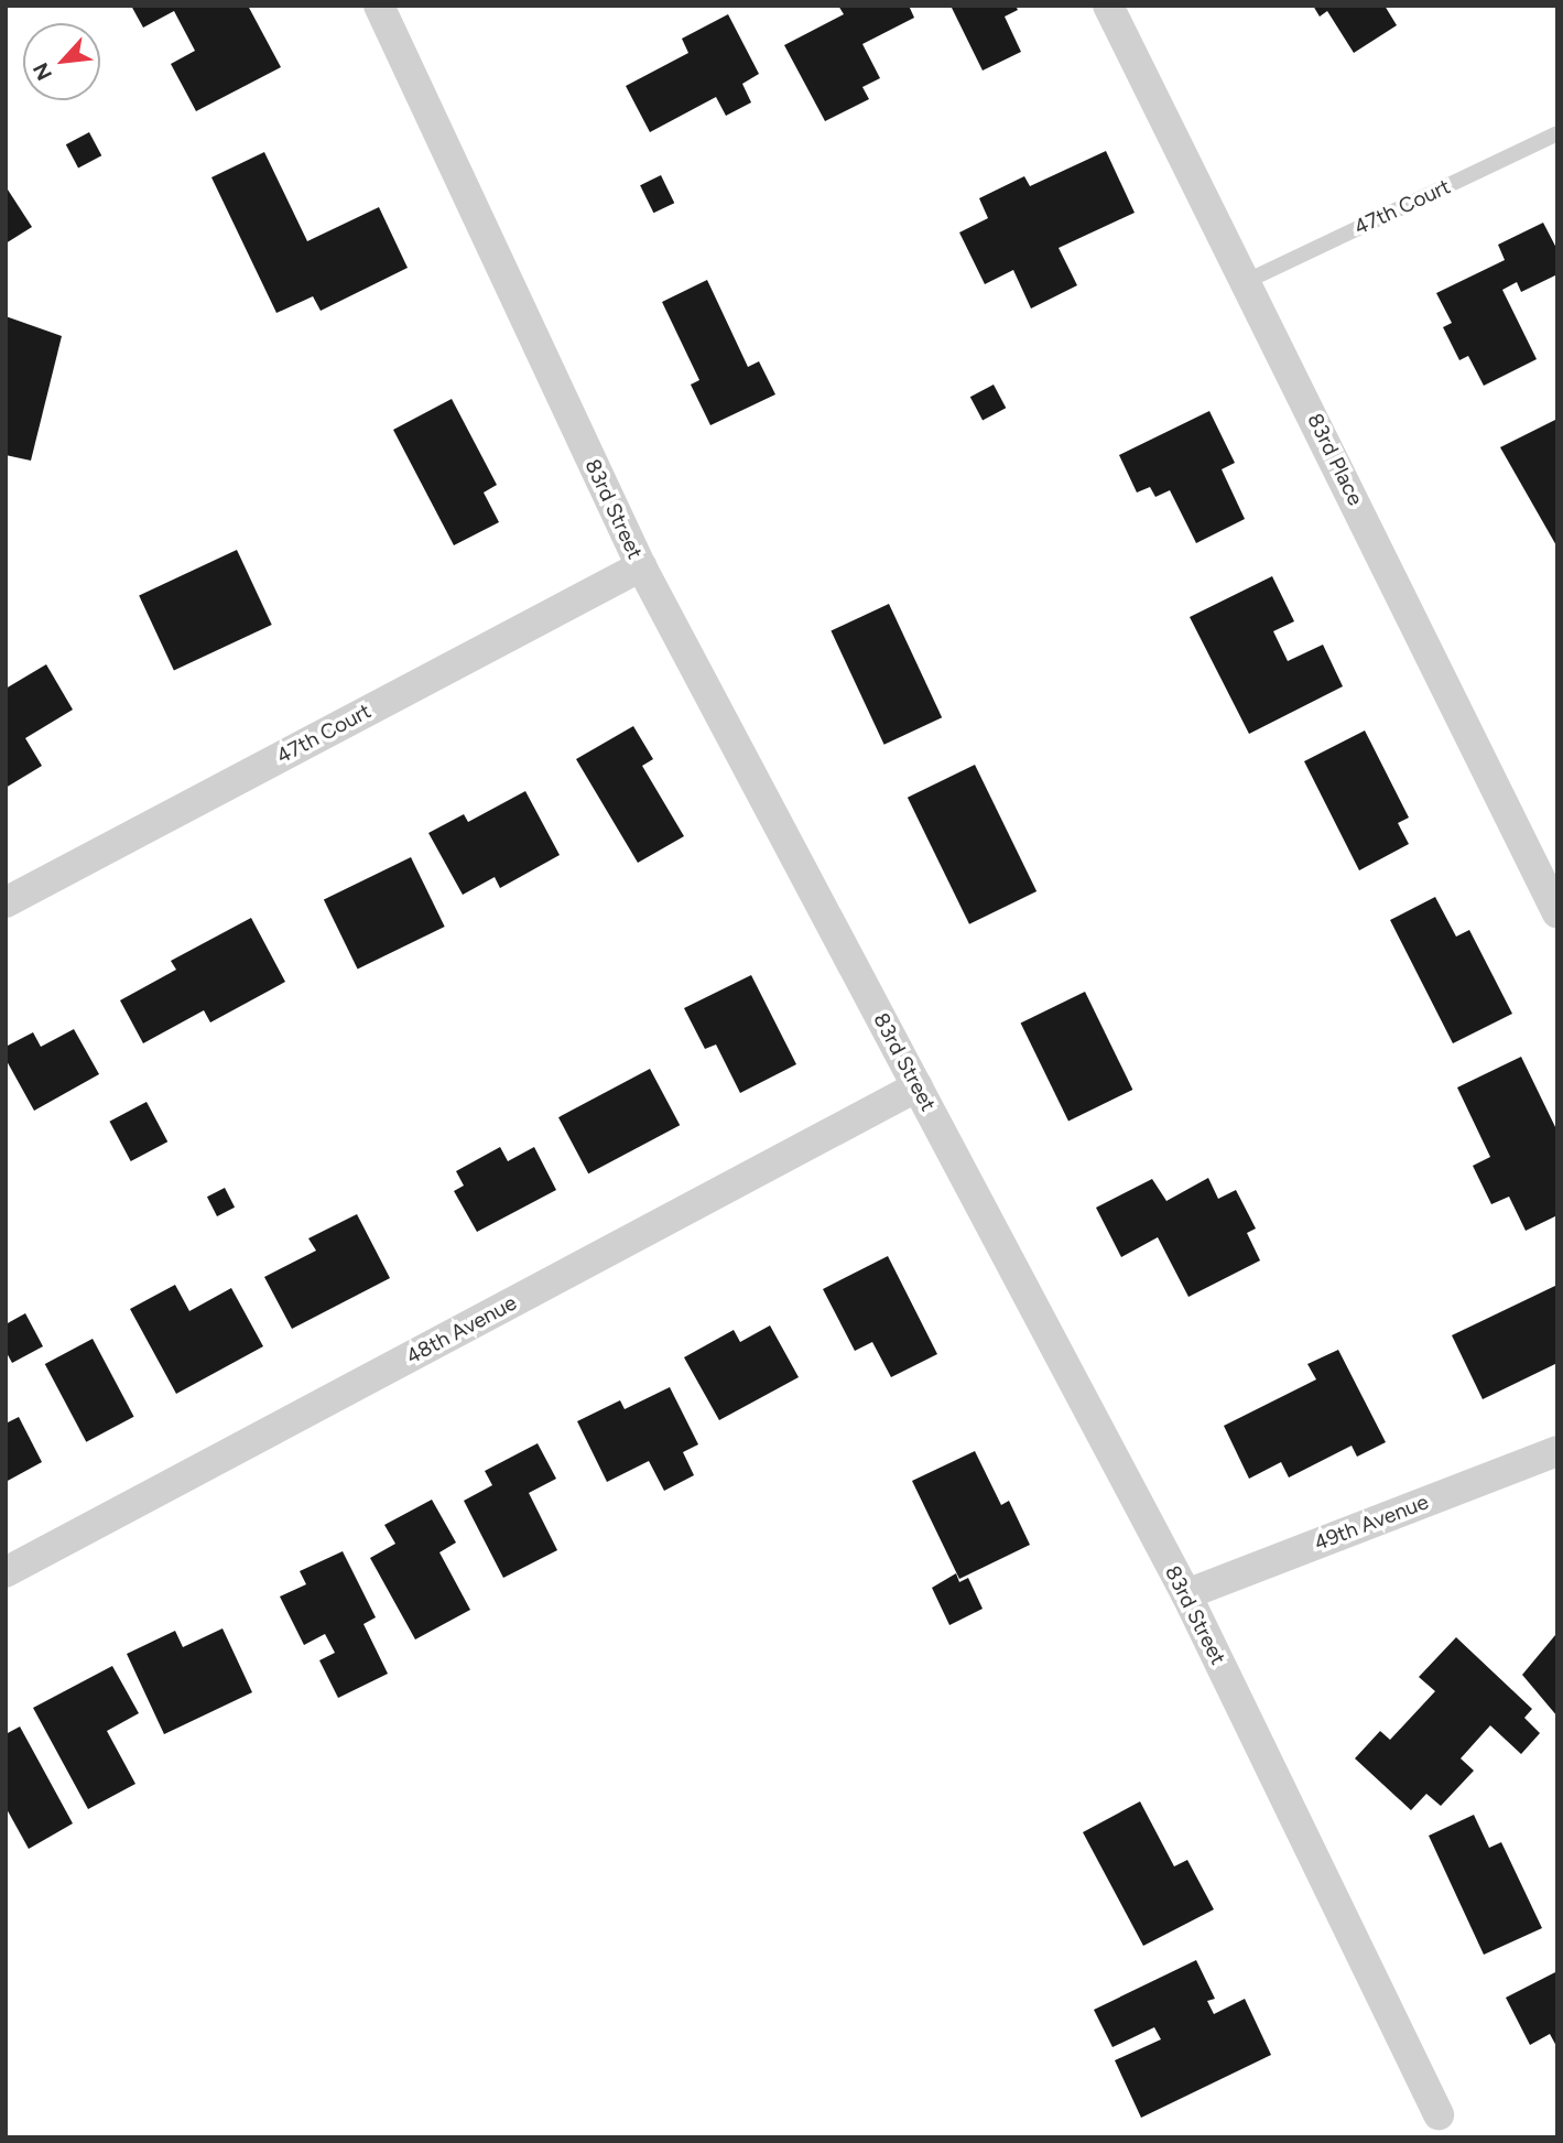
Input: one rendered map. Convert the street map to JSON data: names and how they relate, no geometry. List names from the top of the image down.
{
  "streets": {
    "street": [
      "47th Court",
      "83rd Place",
      "83rd Street",
      "48th Avenue",
      "49th Avenue"
    ]
  },
  "crossings": [
    ["47th Court", "83rd Place"],
    ["47th Court", "83rd Street"],
    ["83rd Street", "48th Avenue"],
    ["83rd Street", "49th Avenue"]
  ],
  "north": "bottom left"
}
